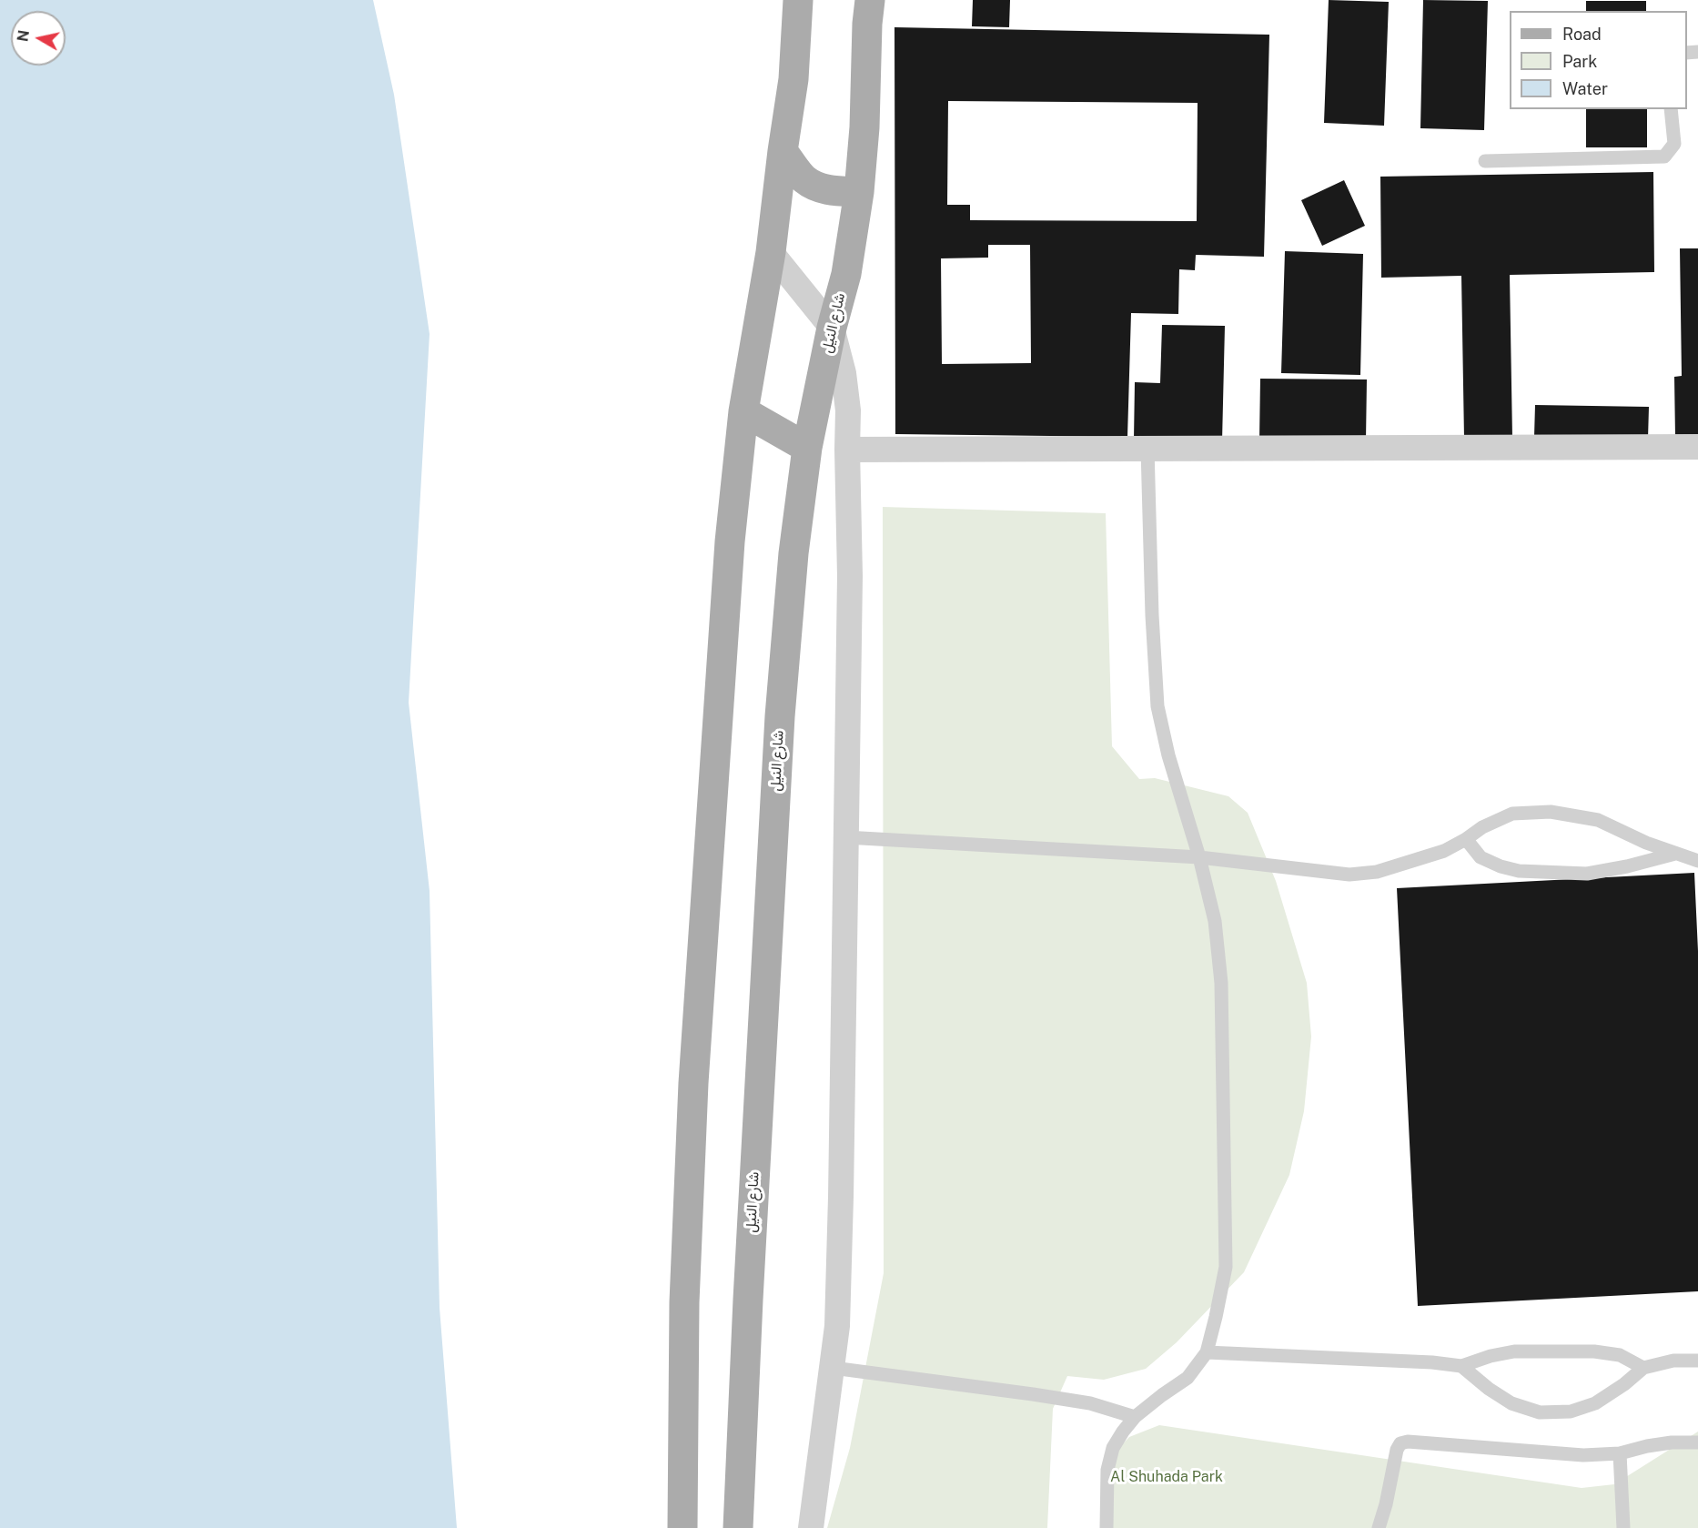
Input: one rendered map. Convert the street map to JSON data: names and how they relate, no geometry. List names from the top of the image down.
{
  "streets": {
    "main road": ["شارع النيل"]
  },
  "parks": ["Al Shuhada Park"],
  "legend": ["Road", "Park", "Water"],
  "north": "left"
}
